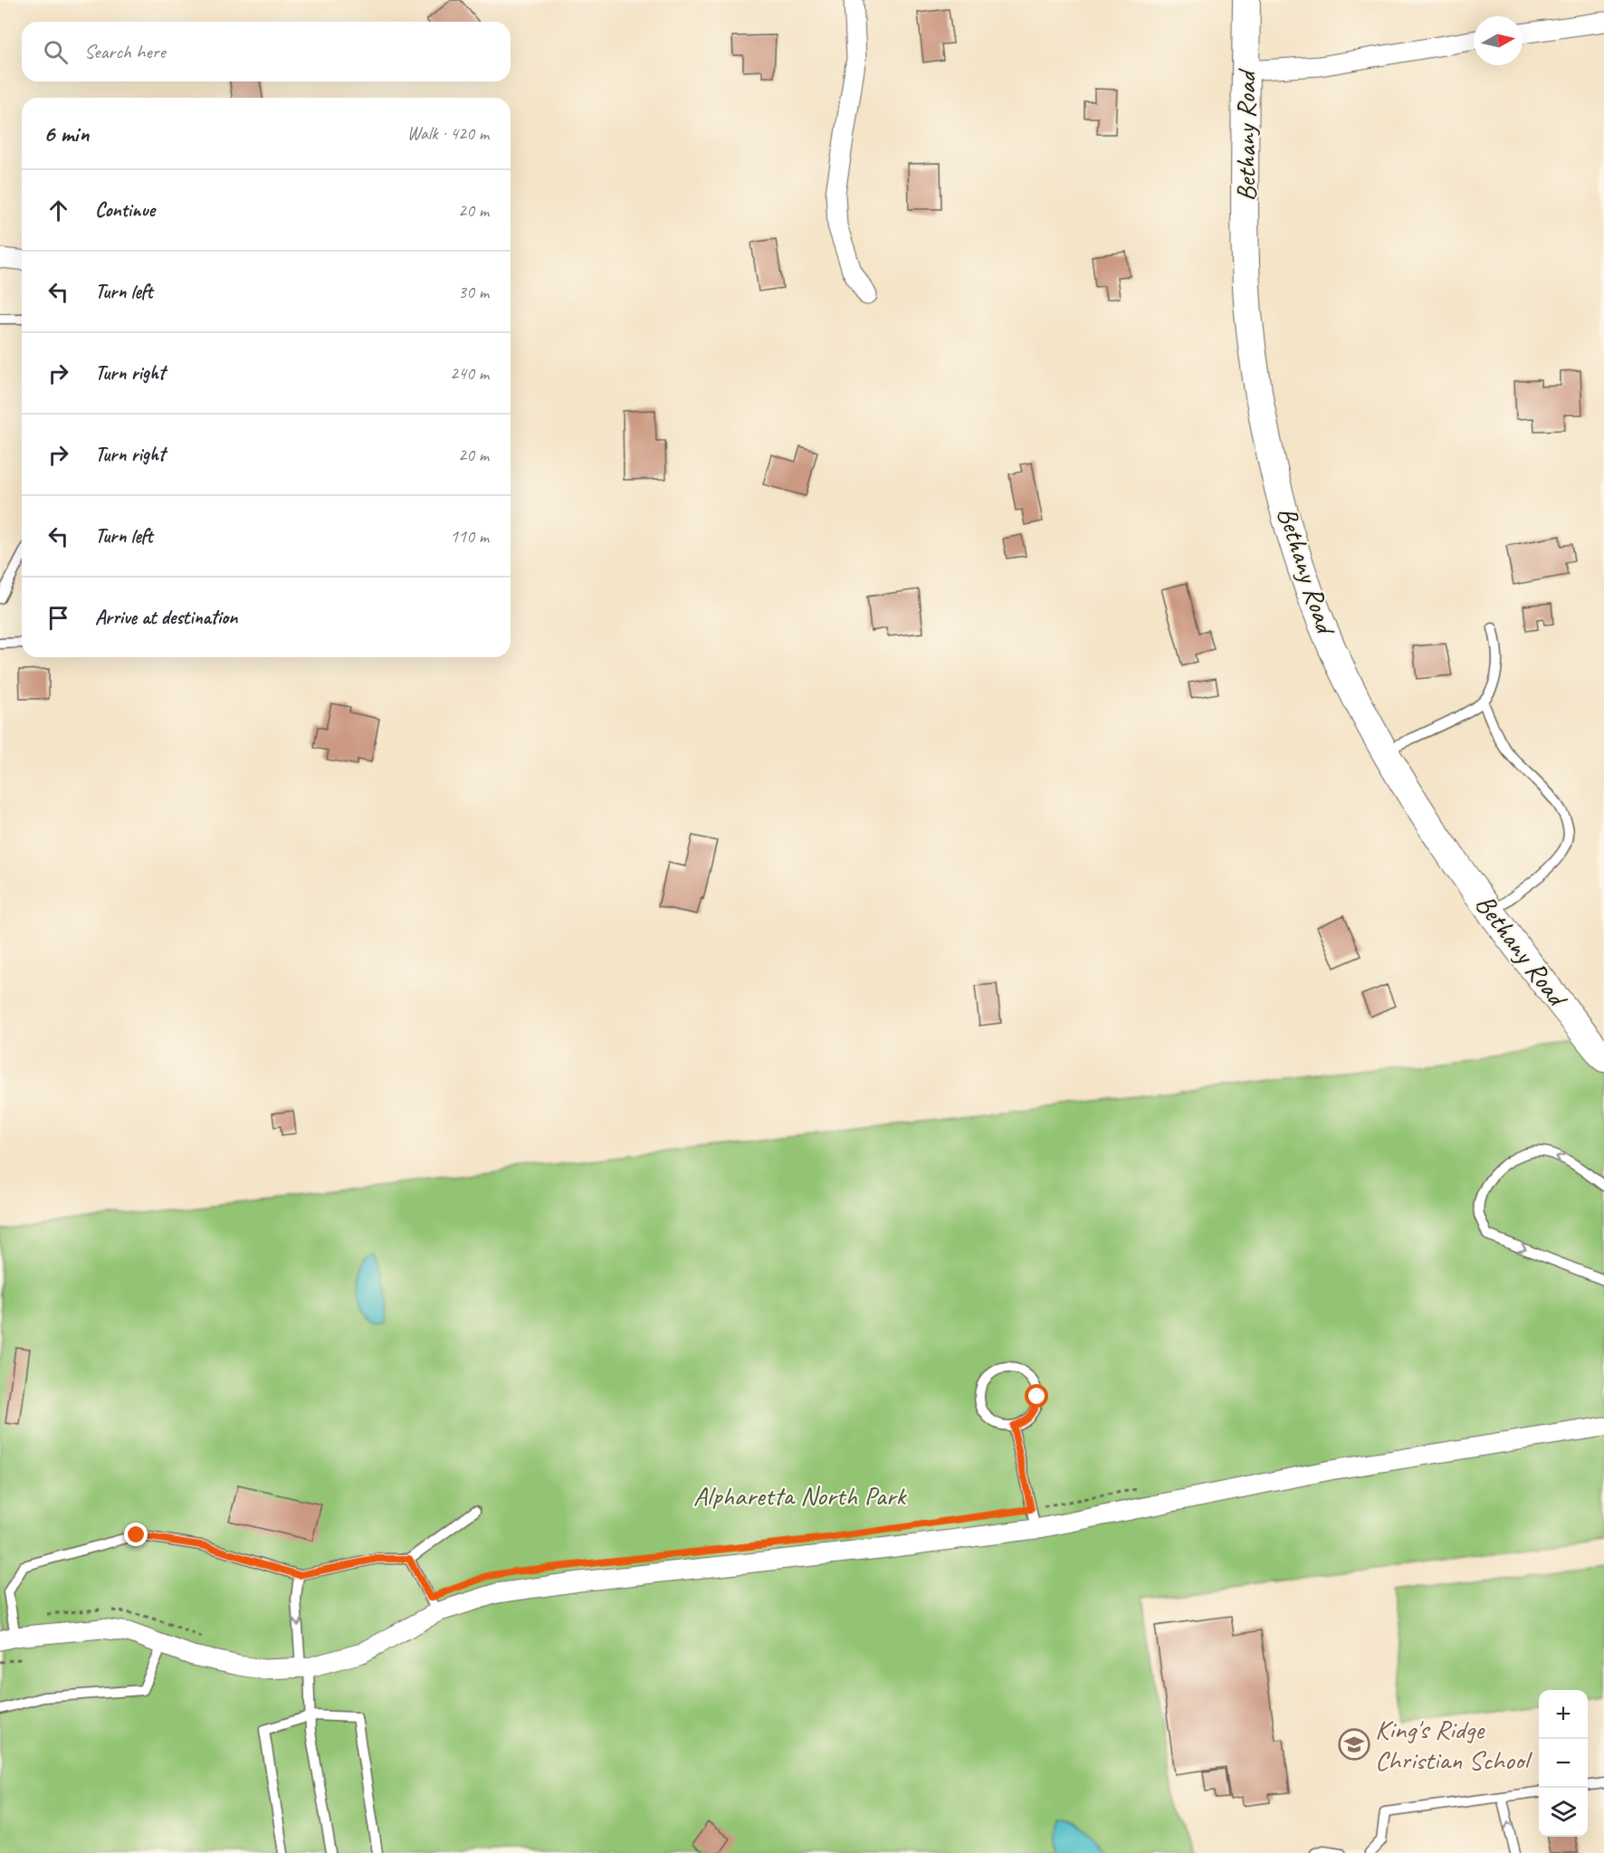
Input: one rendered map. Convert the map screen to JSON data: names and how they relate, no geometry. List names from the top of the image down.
{
  "streets": {
    "street": ["Bethany Road"]
  },
  "parks": ["Alpharetta North Park"],
  "places": {
    "school or university": ["King's Ridge Christian School"]
  },
  "north": "right",
  "page": {
    "search": "Search here",
    "heading": ["6 min", "Walk · 420 m"],
    "list": [
      ["Continue", "20 m"],
      ["Turn left", "30 m"],
      ["Turn right", "240 m"],
      ["Turn right", "20 m"],
      ["Turn left", "110 m"],
      "Arrive at destination"
    ],
    "map_buttons": ["+", "−"]
  }
}
